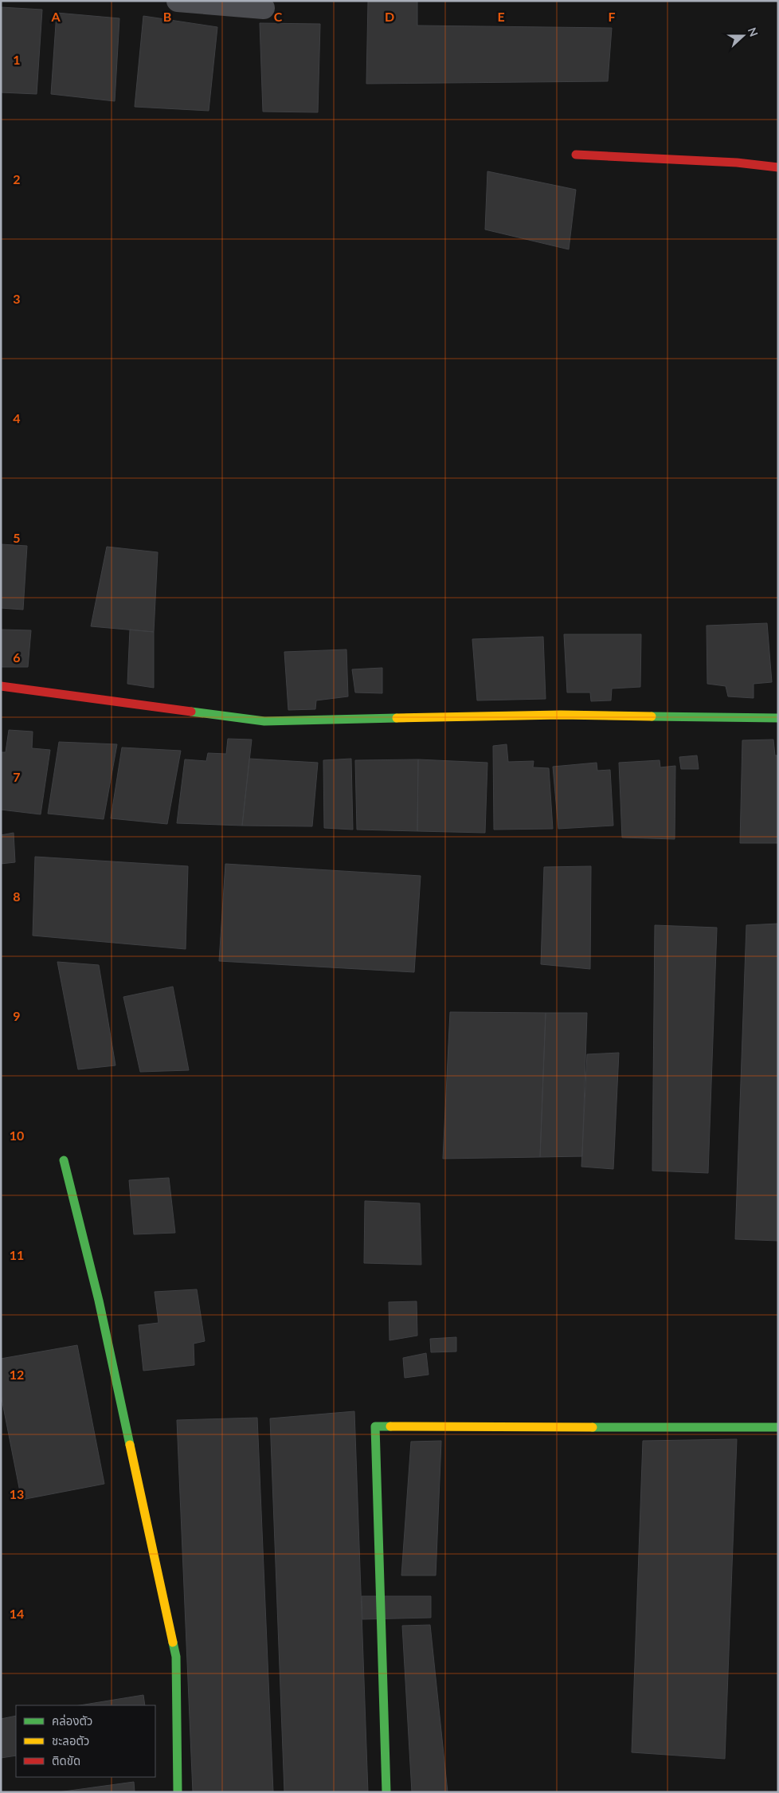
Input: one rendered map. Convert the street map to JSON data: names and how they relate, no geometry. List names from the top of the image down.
{
  "legend": ["คล่องตัว", "ชะลอตัว", "ติดขัด"],
  "north": "right",
  "grid": {
    "columns": [
      "A",
      "B",
      "C",
      "D",
      "E",
      "F"
    ],
    "rows": [
      "1",
      "2",
      "3",
      "4",
      "5",
      "6",
      "7",
      "8",
      "9",
      "10",
      "11",
      "12",
      "13",
      "14"
    ]
  }
}
